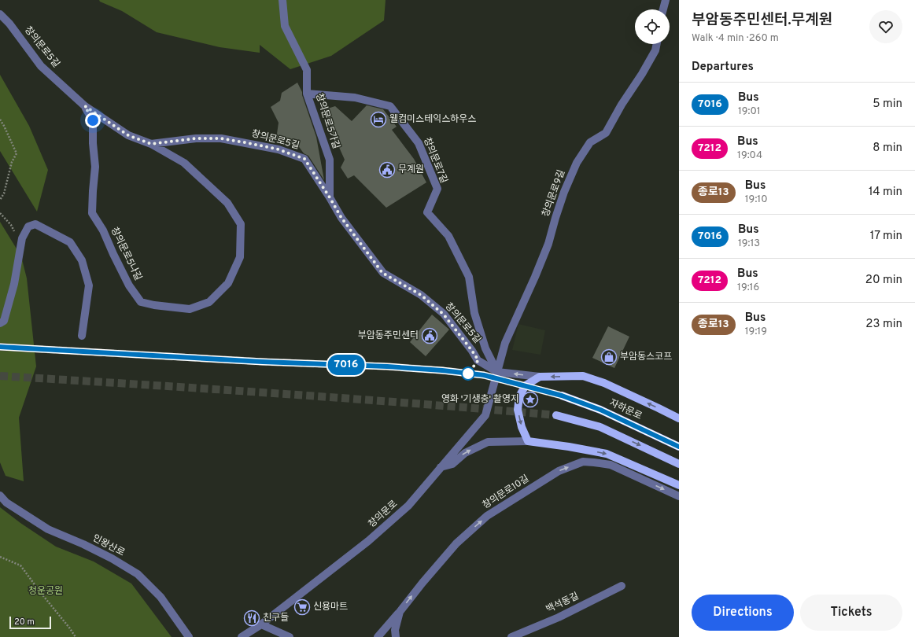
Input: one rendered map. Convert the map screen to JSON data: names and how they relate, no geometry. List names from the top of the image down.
{
  "streets": {
    "main road": ["자하문로"],
    "street": [
      "창의문로5길",
      "창의문로5가길",
      "창의문로7길",
      "창의문로9길",
      "창의문로5나길",
      "창의문로10길",
      "창의문로",
      "인왕산로",
      "백석동길"
    ]
  },
  "crossings": [
    ["창의문로5길", "창의문로5가길"],
    ["창의문로5길", "창의문로7길"],
    ["창의문로5길", "창의문로9길"],
    ["창의문로5길", "창의문로5나길"],
    ["창의문로5길", "창의문로"],
    ["창의문로5가길", "창의문로7길"],
    ["창의문로7길", "창의문로9길"],
    ["창의문로7길", "창의문로"],
    ["창의문로9길", "창의문로"]
  ],
  "one_way": ["창의문로10길"],
  "parks": ["청운공원"],
  "places": {
    "hotel": ["웰컴미스테익스하우스"],
    "public building": ["무계원", "부암동주민센터"],
    "shop": ["부암동스코프"],
    "place": ["영화 '기생충' 촬영지"],
    "supermarket": ["신용마트"],
    "restaurant": ["친구들"]
  },
  "lines": ["bus line 7016"],
  "scale_bar": "20 m",
  "page": {
    "on_map": "7016",
    "heading": [
      ["부암동주민센터.무계원", "Walk · 4 min · 260 m"],
      "Departures"
    ],
    "list": [
      {
        "mark": "7016",
        "name": "Bus",
        "note": "19:01",
        "value": "5 min"
      },
      {
        "mark": "7212",
        "name": "Bus",
        "note": "19:04",
        "value": "8 min"
      },
      {
        "mark": "종로13",
        "name": "Bus",
        "note": "19:10",
        "value": "14 min"
      },
      {
        "mark": "7016",
        "name": "Bus",
        "note": "19:13",
        "value": "17 min"
      },
      {
        "mark": "7212",
        "name": "Bus",
        "note": "19:16",
        "value": "20 min"
      },
      {
        "mark": "종로13",
        "name": "Bus",
        "note": "19:19",
        "value": "23 min"
      }
    ],
    "buttons": ["Directions", "Tickets"],
    "scale": "20 m"
  }
}
